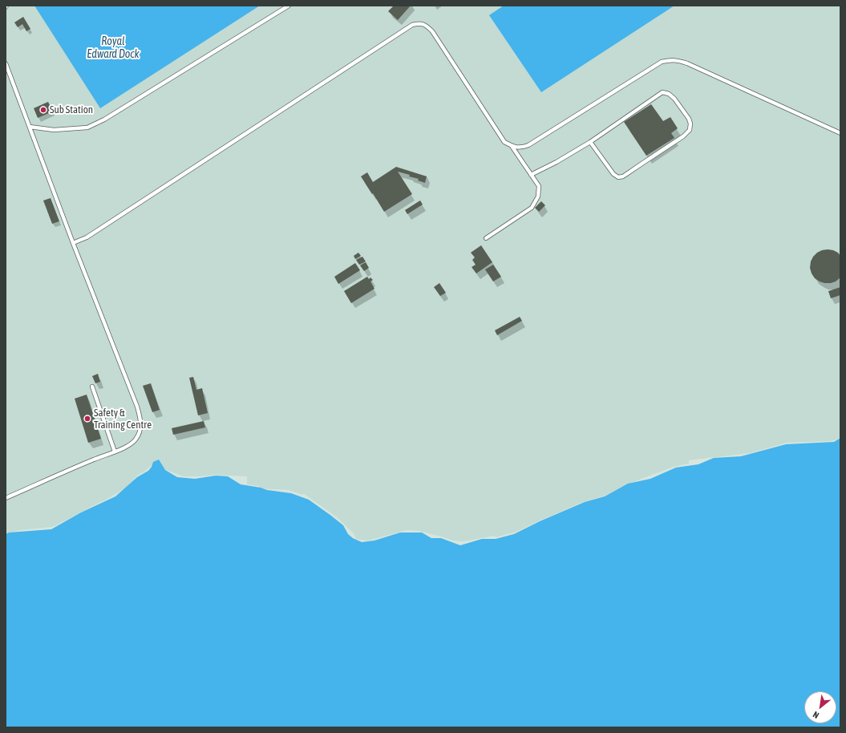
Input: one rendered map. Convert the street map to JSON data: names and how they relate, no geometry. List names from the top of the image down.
{
  "water": ["Royal Edward Dock"],
  "places": ["Sub Station", "Safety & Training Centre"],
  "north": "bottom left"
}
